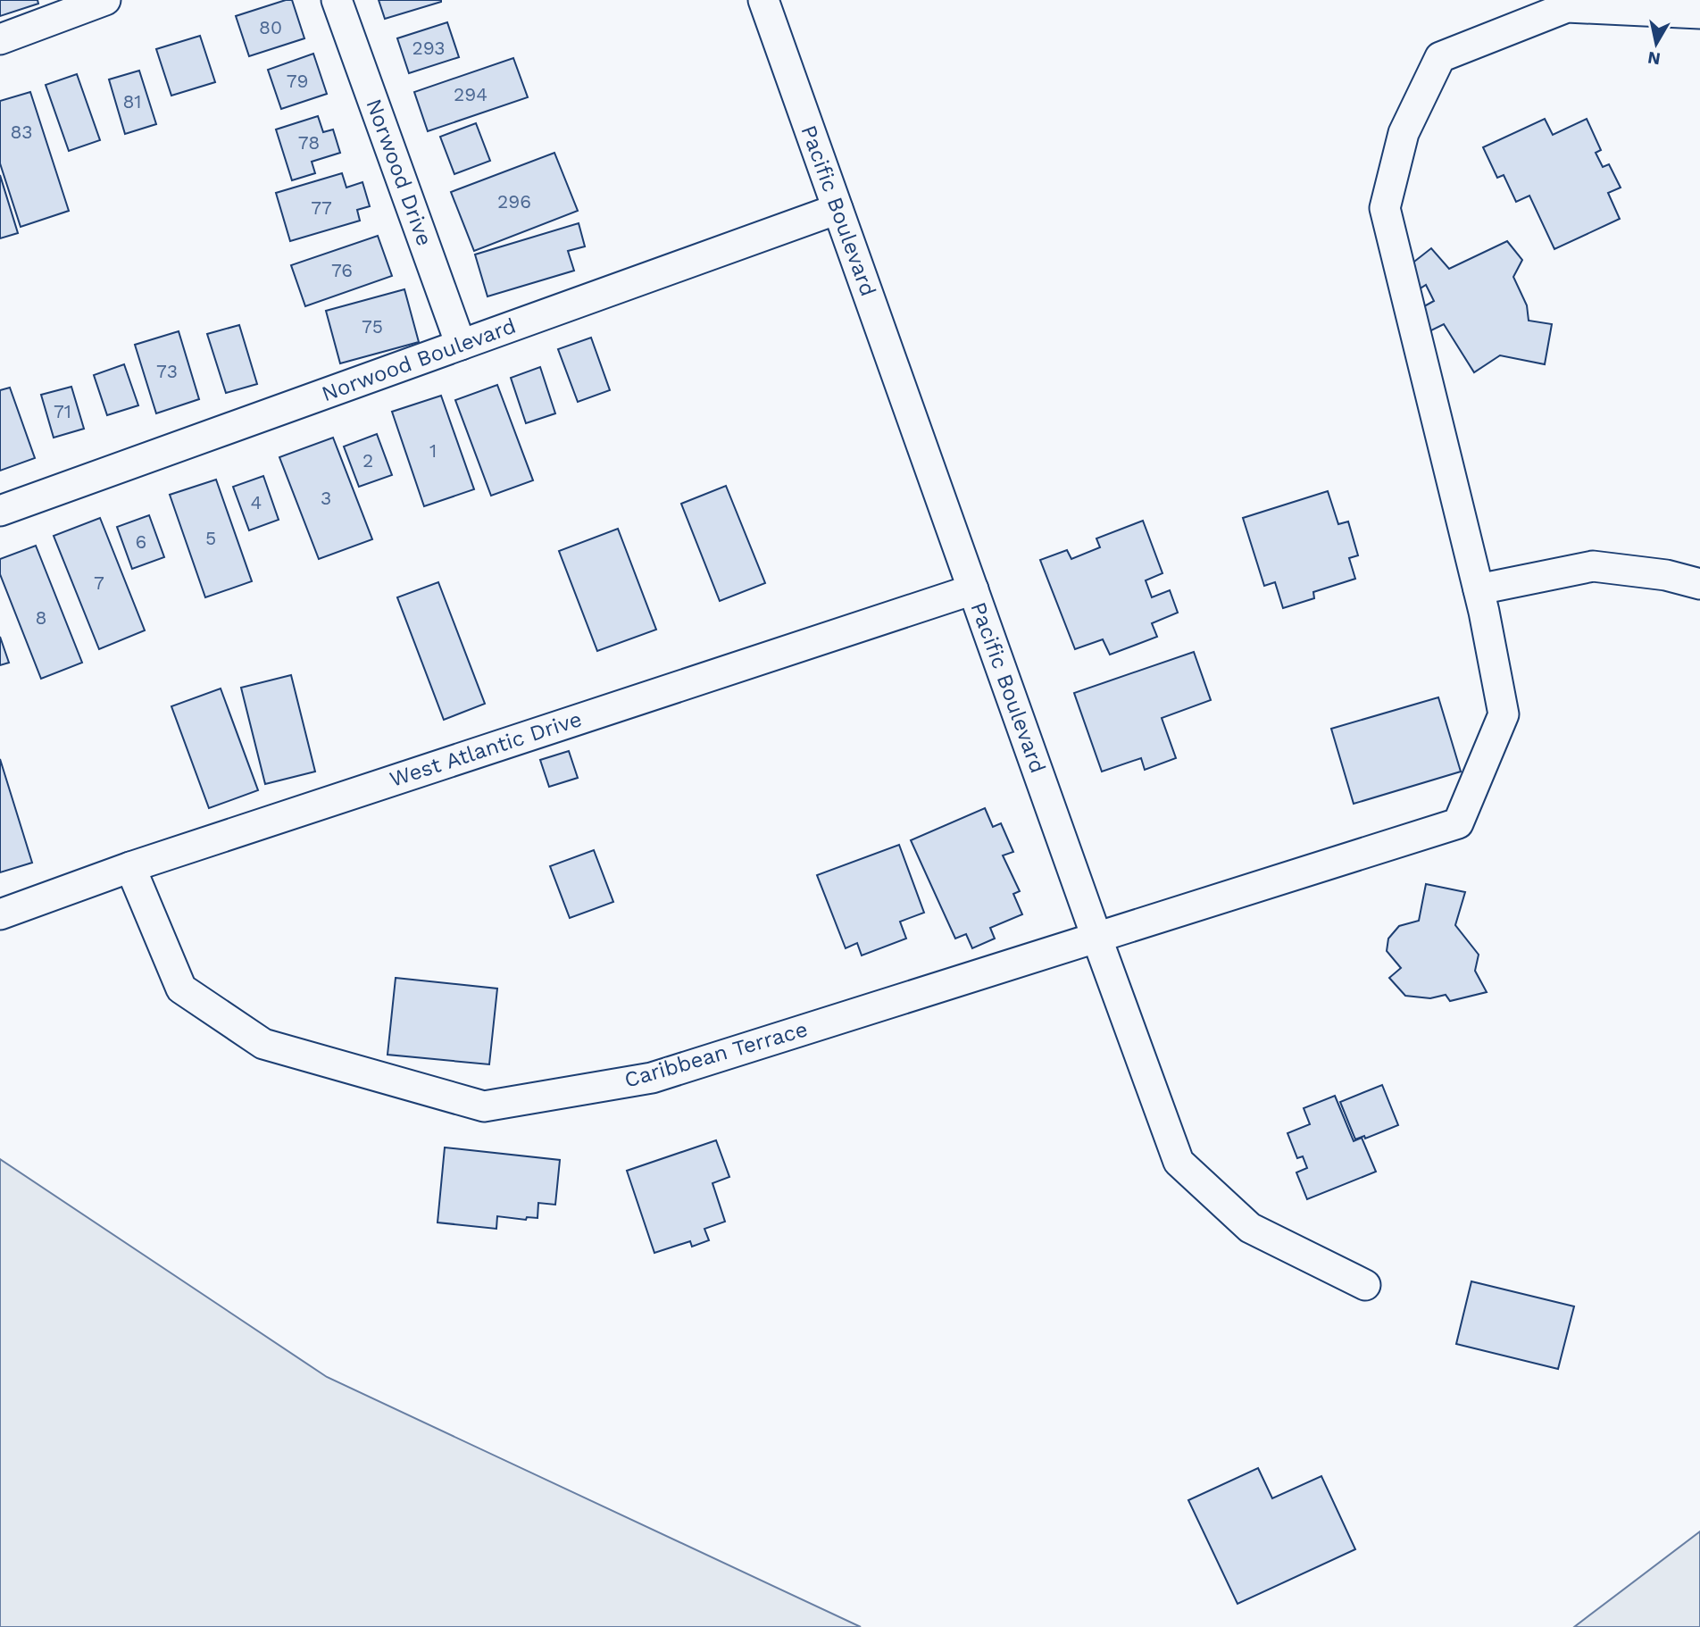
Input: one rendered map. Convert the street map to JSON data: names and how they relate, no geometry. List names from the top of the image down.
{
  "streets": {
    "street": [
      "Norwood Drive",
      "Pacific Boulevard",
      "Norwood Boulevard",
      "West Atlantic Drive",
      "Caribbean Terrace"
    ]
  },
  "crossings": [
    ["Norwood Drive", "Norwood Boulevard"],
    ["Pacific Boulevard", "Norwood Boulevard"],
    ["Pacific Boulevard", "West Atlantic Drive"],
    ["Pacific Boulevard", "Caribbean Terrace"],
    ["West Atlantic Drive", "Caribbean Terrace"]
  ],
  "house_numbers": [
    "80",
    "293",
    "79",
    "294",
    "81",
    "83",
    "78",
    "296",
    "77",
    "76",
    "75",
    "73",
    "71",
    "1",
    "2",
    "3",
    "4",
    "5",
    "6",
    "7",
    "8"
  ],
  "north": "bottom"
}
